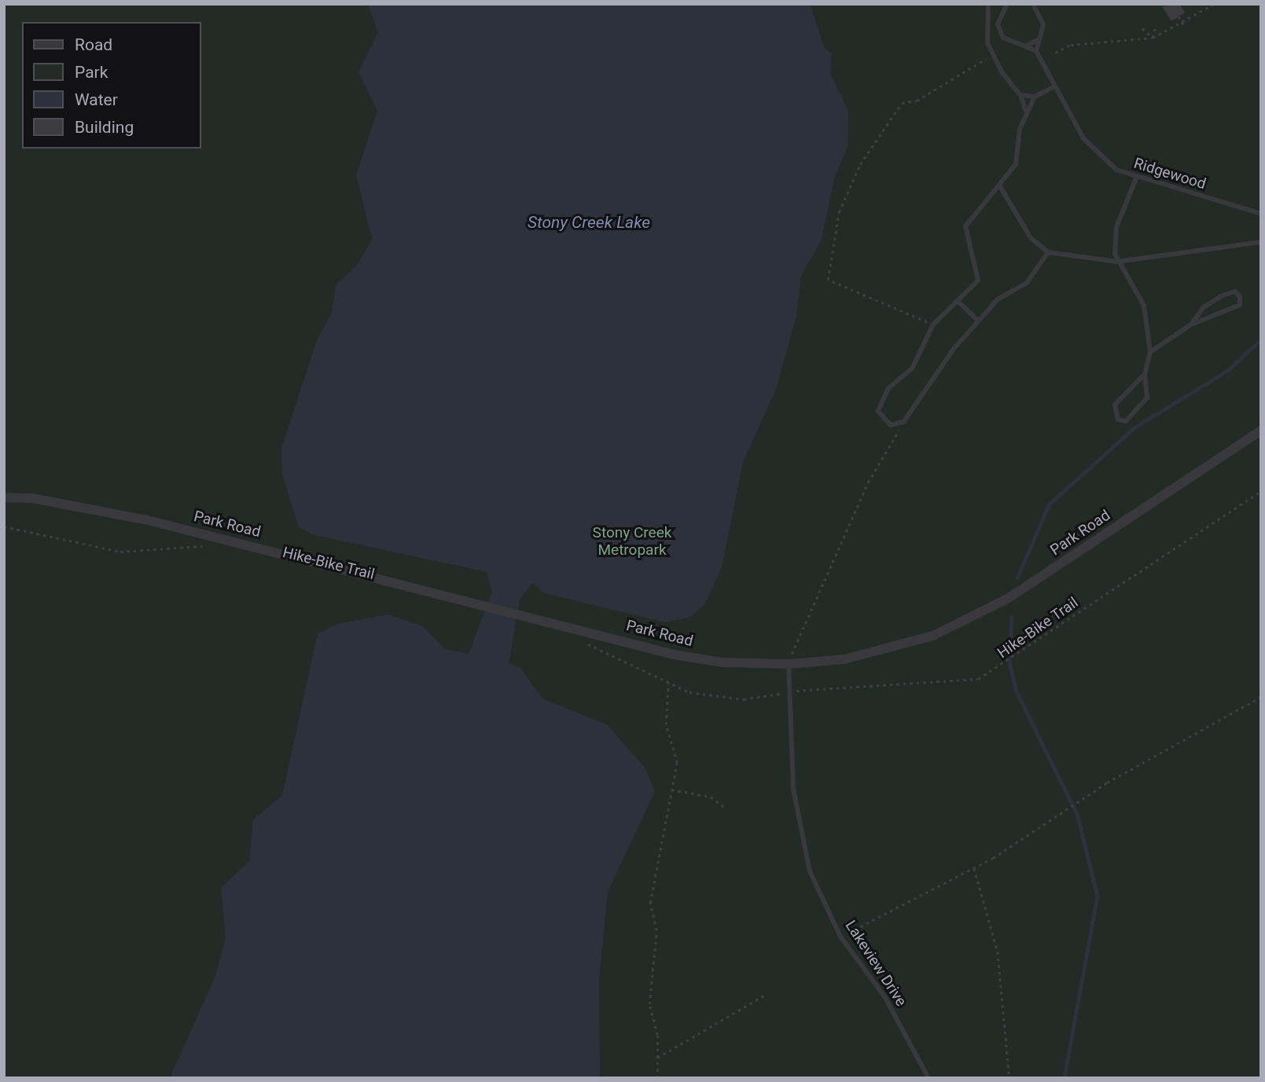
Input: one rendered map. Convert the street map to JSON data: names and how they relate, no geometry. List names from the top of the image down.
{
  "streets": {
    "street": ["Park Road"],
    "lane": ["Ridgewood", "Lakeview Drive"],
    "path": ["Hike-Bike Trail"]
  },
  "crossings": [
    ["Park Road", "Lakeview Drive"]
  ],
  "water": ["Stony Creek Lake"],
  "parks": ["Stony Creek Metropark"],
  "legend": [
    "Road",
    "Park",
    "Water",
    "Building"
  ]
}
